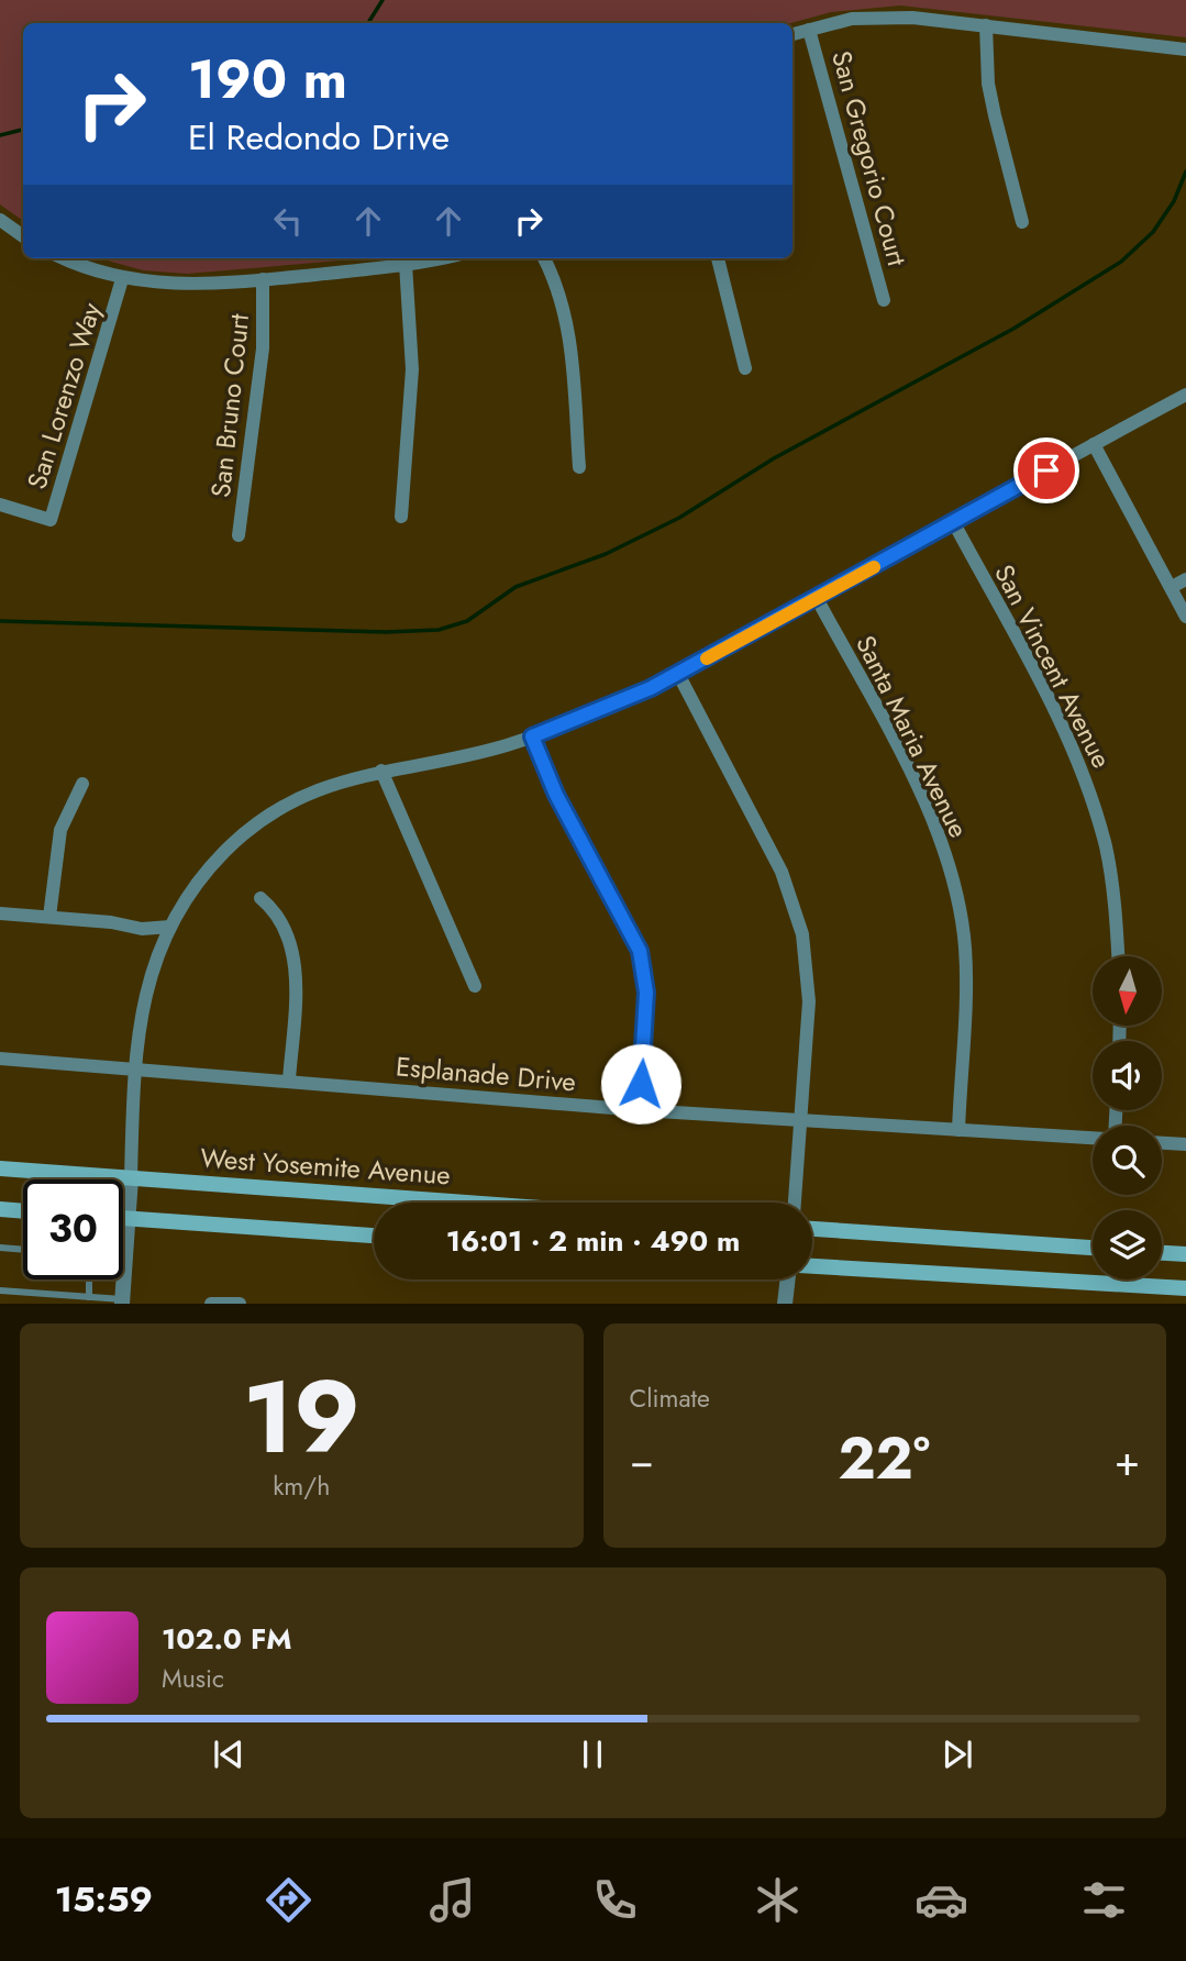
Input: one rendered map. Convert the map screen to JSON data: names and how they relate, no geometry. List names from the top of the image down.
{
  "streets": {
    "main road": ["West Yosemite Avenue"],
    "street": [
      "San Gregorio Court",
      "San Lorenzo Way",
      "San Bruno Court",
      "San Vincent Avenue",
      "Santa Maria Avenue",
      "Esplanade Drive"
    ]
  },
  "crossings": [
    ["Santa Maria Avenue", "Esplanade Drive"]
  ],
  "north": "bottom",
  "page": {
    "turn": ["190 m", "El Redondo Drive"],
    "limit": "30",
    "trip": "16:01 · 2 min · 490 m",
    "tile": [
      ["19", "km/h"],
      "Climate"
    ],
    "heat": ["−", "22°", "+"],
    "song": ["102.0 FM", "Music"],
    "tabs": "15:59"
  }
}
